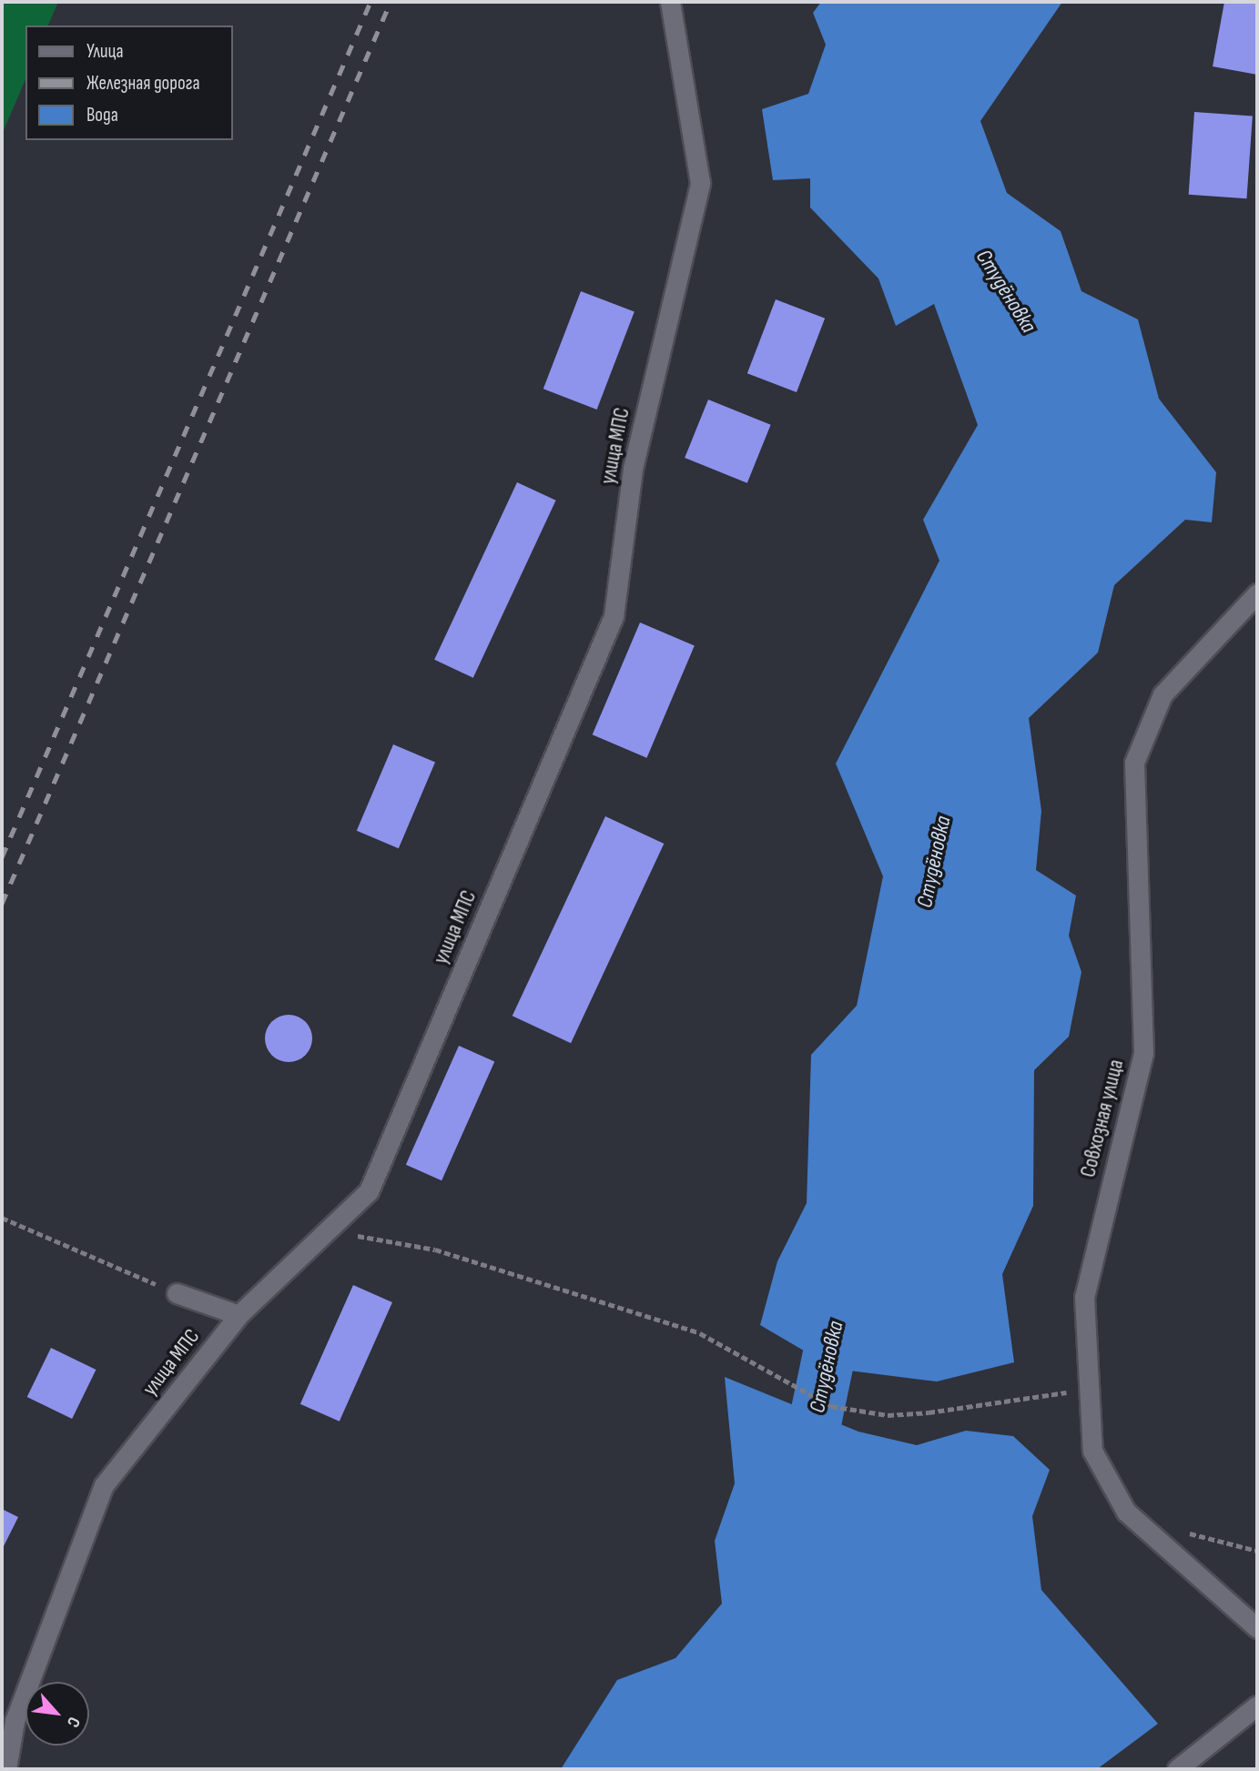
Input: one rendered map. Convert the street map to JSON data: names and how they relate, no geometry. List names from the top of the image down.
{
  "streets": {
    "street": ["улица МПС", "Совхозная улица"]
  },
  "water": ["Студёновка"],
  "legend": ["Улица", "Железная дорога", "Вода"],
  "north": "bottom right"
}
